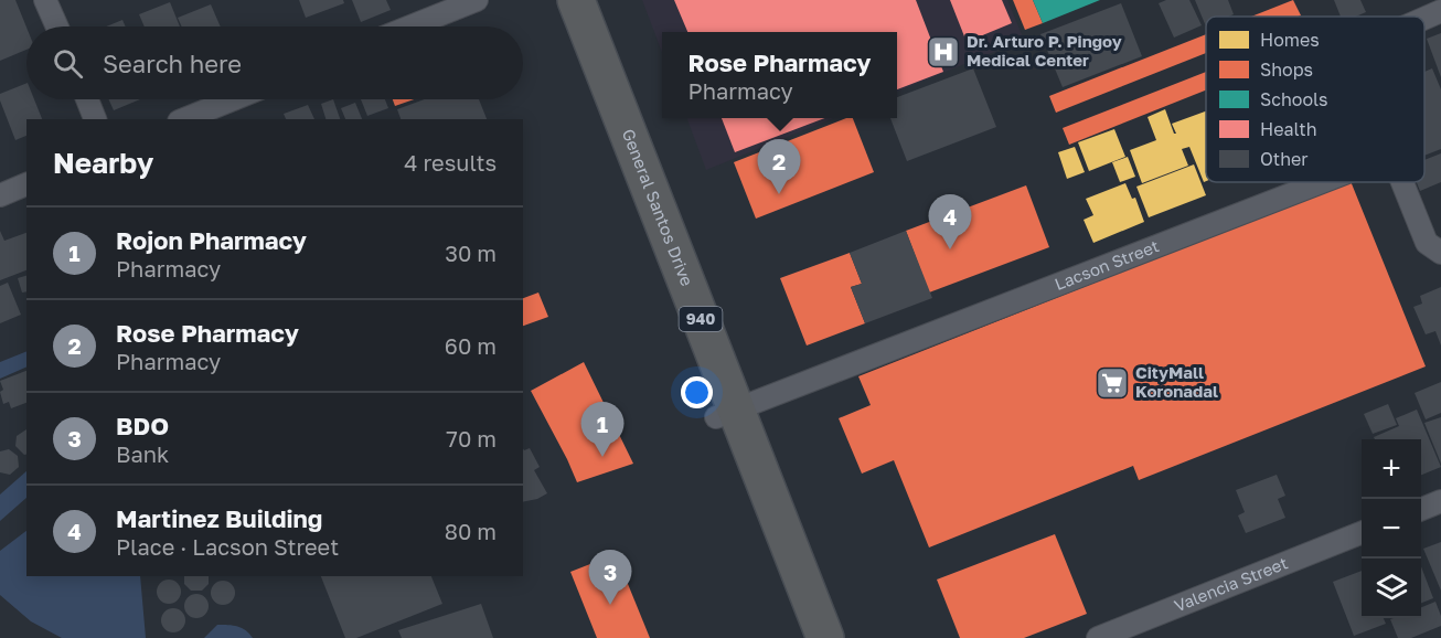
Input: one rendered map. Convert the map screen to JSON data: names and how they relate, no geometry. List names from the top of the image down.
{
  "streets": {
    "highway": ["General Santos Drive", "940"],
    "street": ["Lacson Street", "Valencia Street"]
  },
  "crossings": [
    ["General Santos Drive", "Lacson Street"]
  ],
  "places": {
    "hospital": ["Dr. Arturo P. Pingoy Medical Center"],
    "supermarket": ["CityMall Koronadal"]
  },
  "legend": [
    "Homes",
    "Shops",
    "Schools",
    "Health",
    "Other"
  ],
  "page": {
    "search": "Search here",
    "popup": ["Rose Pharmacy", "Pharmacy"],
    "heading": ["Nearby", "4 results"],
    "pins": [
      "2",
      "4",
      "1",
      "3"
    ],
    "list": [
      {
        "mark": "1",
        "name": "Rojon Pharmacy",
        "note": "Pharmacy",
        "value": "30 m"
      },
      {
        "mark": "2",
        "name": "Rose Pharmacy",
        "note": "Pharmacy",
        "value": "60 m"
      },
      {
        "mark": "3",
        "name": "BDO",
        "note": "Bank",
        "value": "70 m"
      },
      {
        "mark": "4",
        "name": "Martinez Building",
        "note": "Place · Lacson Street",
        "value": "80 m"
      }
    ],
    "map_buttons": ["+", "−"]
  }
}
